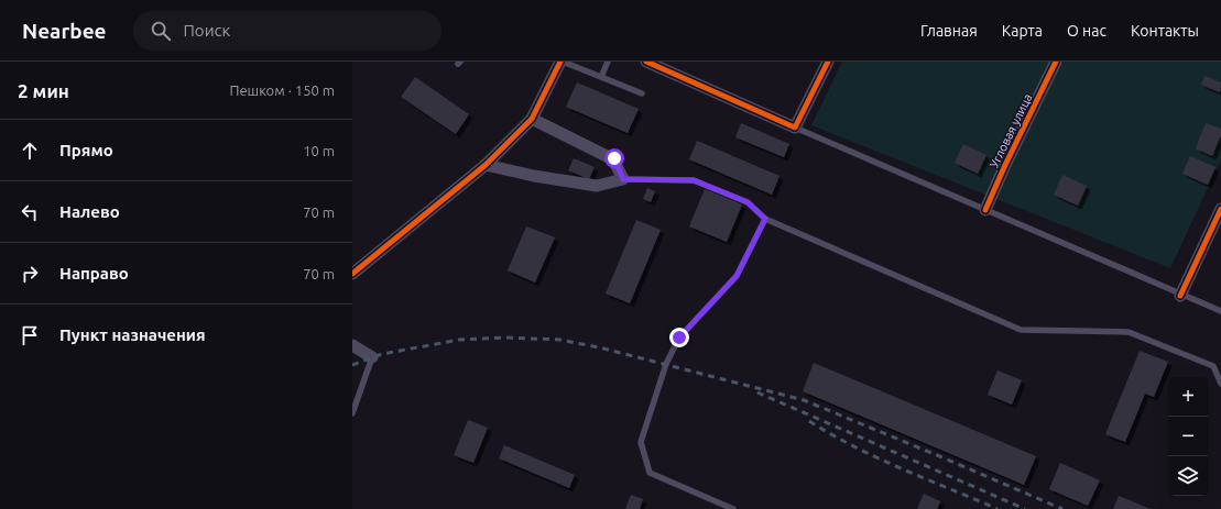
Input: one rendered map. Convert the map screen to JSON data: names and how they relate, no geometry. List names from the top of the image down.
{
  "streets": {
    "street": ["Угловая улица"]
  },
  "page": {
    "header": "Nearbee",
    "search": "Поиск",
    "nav": [
      "Главная",
      "Карта",
      "О нас",
      "Контакты"
    ],
    "heading": ["2 мин", "Пешком · 150 m"],
    "list": [
      ["Прямо", "10 m"],
      ["Налево", "70 m"],
      ["Направо", "70 m"],
      "Пункт назначения"
    ],
    "map_buttons": ["+", "−"]
  }
}
